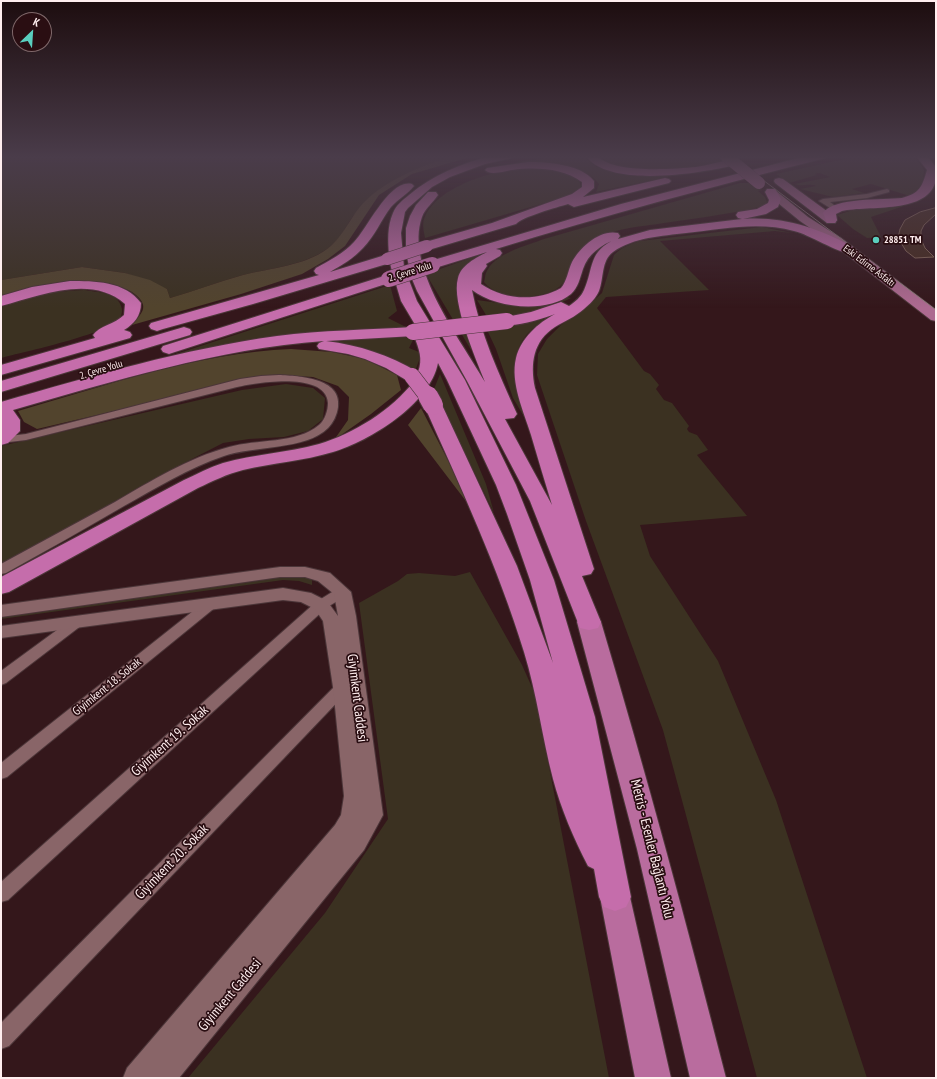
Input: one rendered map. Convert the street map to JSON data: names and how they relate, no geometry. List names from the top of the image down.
{
  "streets": {
    "highway": ["Eski Edirne Asfaltı", "2. Çevre Yolu", "Metris - Esenler Bağlantı Yolu"],
    "street": [
      "Giyimkent 18. Sokak",
      "Giyimkent Caddesi",
      "Giyimkent 19. Sokak",
      "Giyimkent 20. Sokak"
    ]
  },
  "crossings": [
    ["Giyimkent Caddesi", "Giyimkent 19. Sokak"],
    ["Giyimkent Caddesi", "Giyimkent 20. Sokak"]
  ],
  "places": ["28851 TM"],
  "north": "top right"
}
